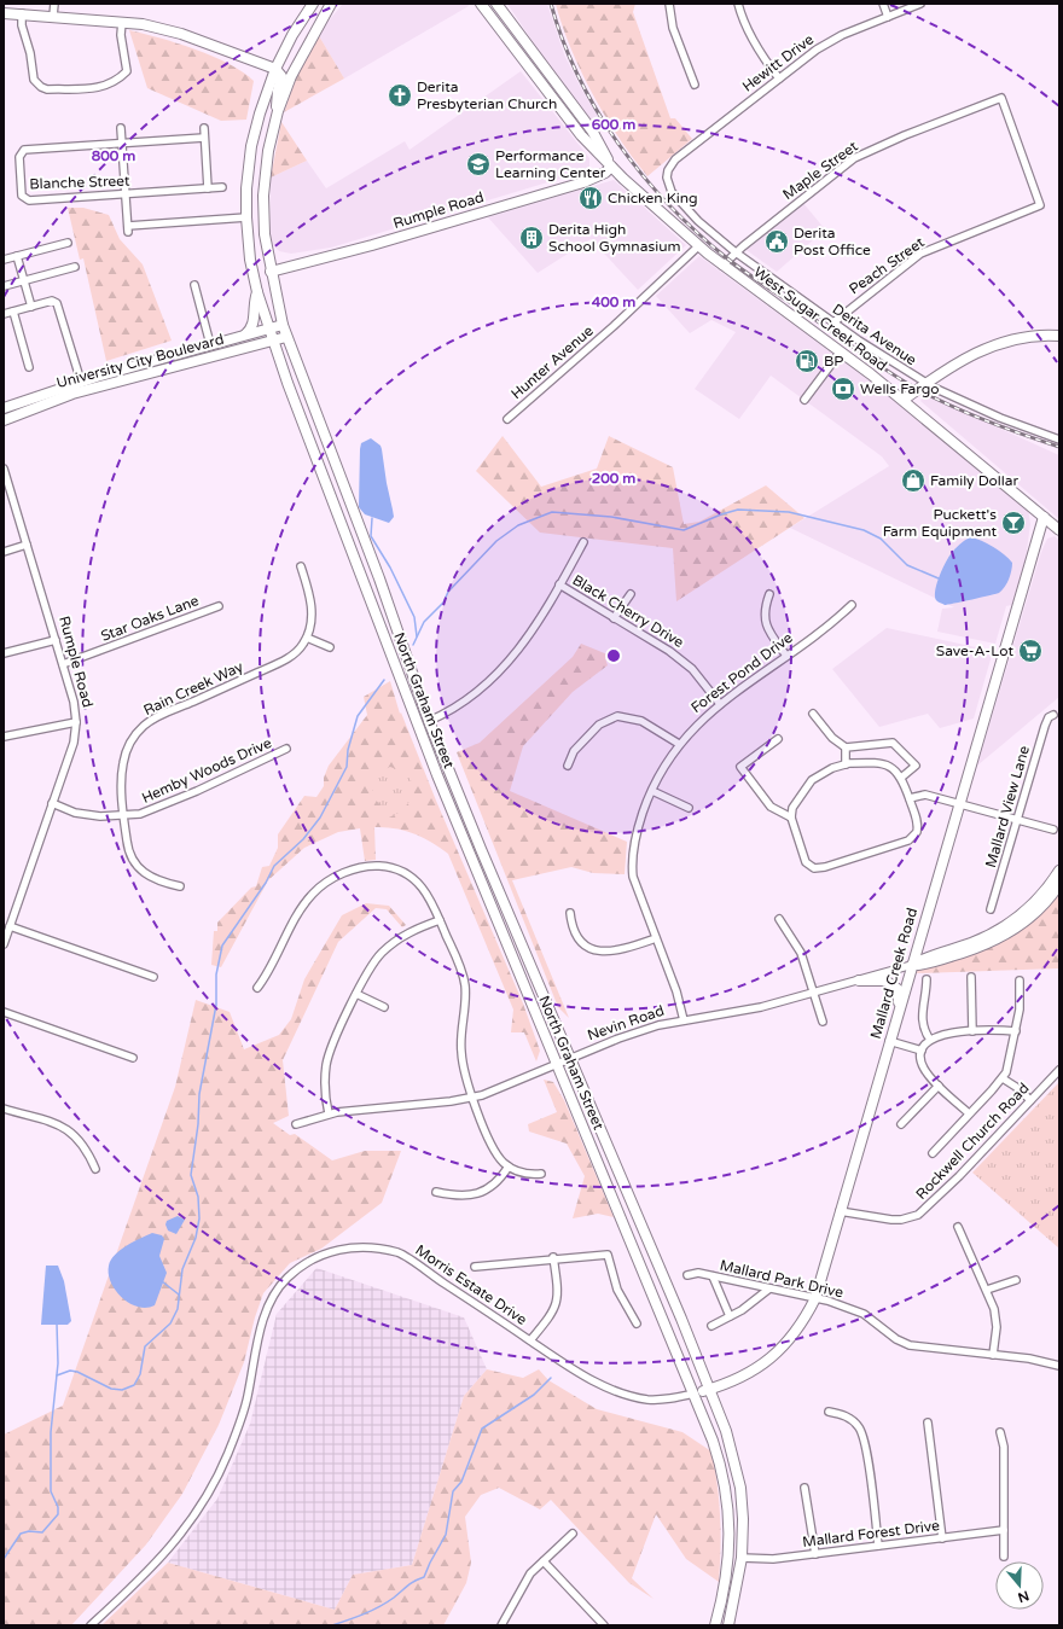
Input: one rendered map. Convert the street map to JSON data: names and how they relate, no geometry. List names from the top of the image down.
{
  "streets": {
    "main road": [
      "Rumple Road",
      "West Sugar Creek Road",
      "University City Boulevard",
      "North Graham Street",
      "Mallard Creek Road",
      "Nevin Road"
    ],
    "street": [
      "Hewitt Drive",
      "Maple Street",
      "Blanche Street",
      "Peach Street",
      "Derita Avenue",
      "Hunter Avenue",
      "Black Cherry Drive",
      "Star Oaks Lane",
      "Forest Pond Drive",
      "Rain Creek Way",
      "Hemby Woods Drive",
      "Mallard View Lane",
      "Rockwell Church Road",
      "Mallard Park Drive",
      "Morris Estate Drive",
      "Mallard Forest Drive"
    ]
  },
  "crossings": [
    ["Hewitt Drive", "Derita Avenue"],
    ["Maple Street", "Peach Street"],
    ["Maple Street", "West Sugar Creek Road"],
    ["Maple Street", "Derita Avenue"],
    ["Rumple Road", "West Sugar Creek Road"],
    ["Rumple Road", "Star Oaks Lane"],
    ["Rumple Road", "North Graham Street"],
    ["Rumple Road", "Hemby Woods Drive"],
    ["Peach Street", "Derita Avenue"],
    ["West Sugar Creek Road", "Hunter Avenue"],
    ["West Sugar Creek Road", "Mallard Creek Road"],
    ["University City Boulevard", "North Graham Street"],
    ["Black Cherry Drive", "Forest Pond Drive"],
    ["Forest Pond Drive", "Nevin Road"],
    ["Rain Creek Way", "Hemby Woods Drive"],
    ["North Graham Street", "Mallard Creek Road"],
    ["North Graham Street", "Nevin Road"],
    ["North Graham Street", "Morris Estate Drive"],
    ["Mallard Creek Road", "Nevin Road"],
    ["Mallard Creek Road", "Rockwell Church Road"],
    ["Mallard Creek Road", "Mallard Park Drive"],
    ["Mallard Creek Road", "Morris Estate Drive"]
  ],
  "places": {
    "church": ["Derita Presbyterian Church"],
    "school or university": ["Performance Learning Center"],
    "restaurant": ["Chicken King"],
    "building": ["Derita High School Gymnasium"],
    "public building": ["Derita Post Office"],
    "fuel station": ["BP"],
    "bank": ["Wells Fargo"],
    "shop": ["Family Dollar"],
    "bar": ["Puckett's Farm Equipment"],
    "supermarket": ["Save-A-Lot"]
  },
  "north": "bottom",
  "rings": [
    "600 m",
    "800 m",
    "400 m",
    "200 m"
  ]
}
